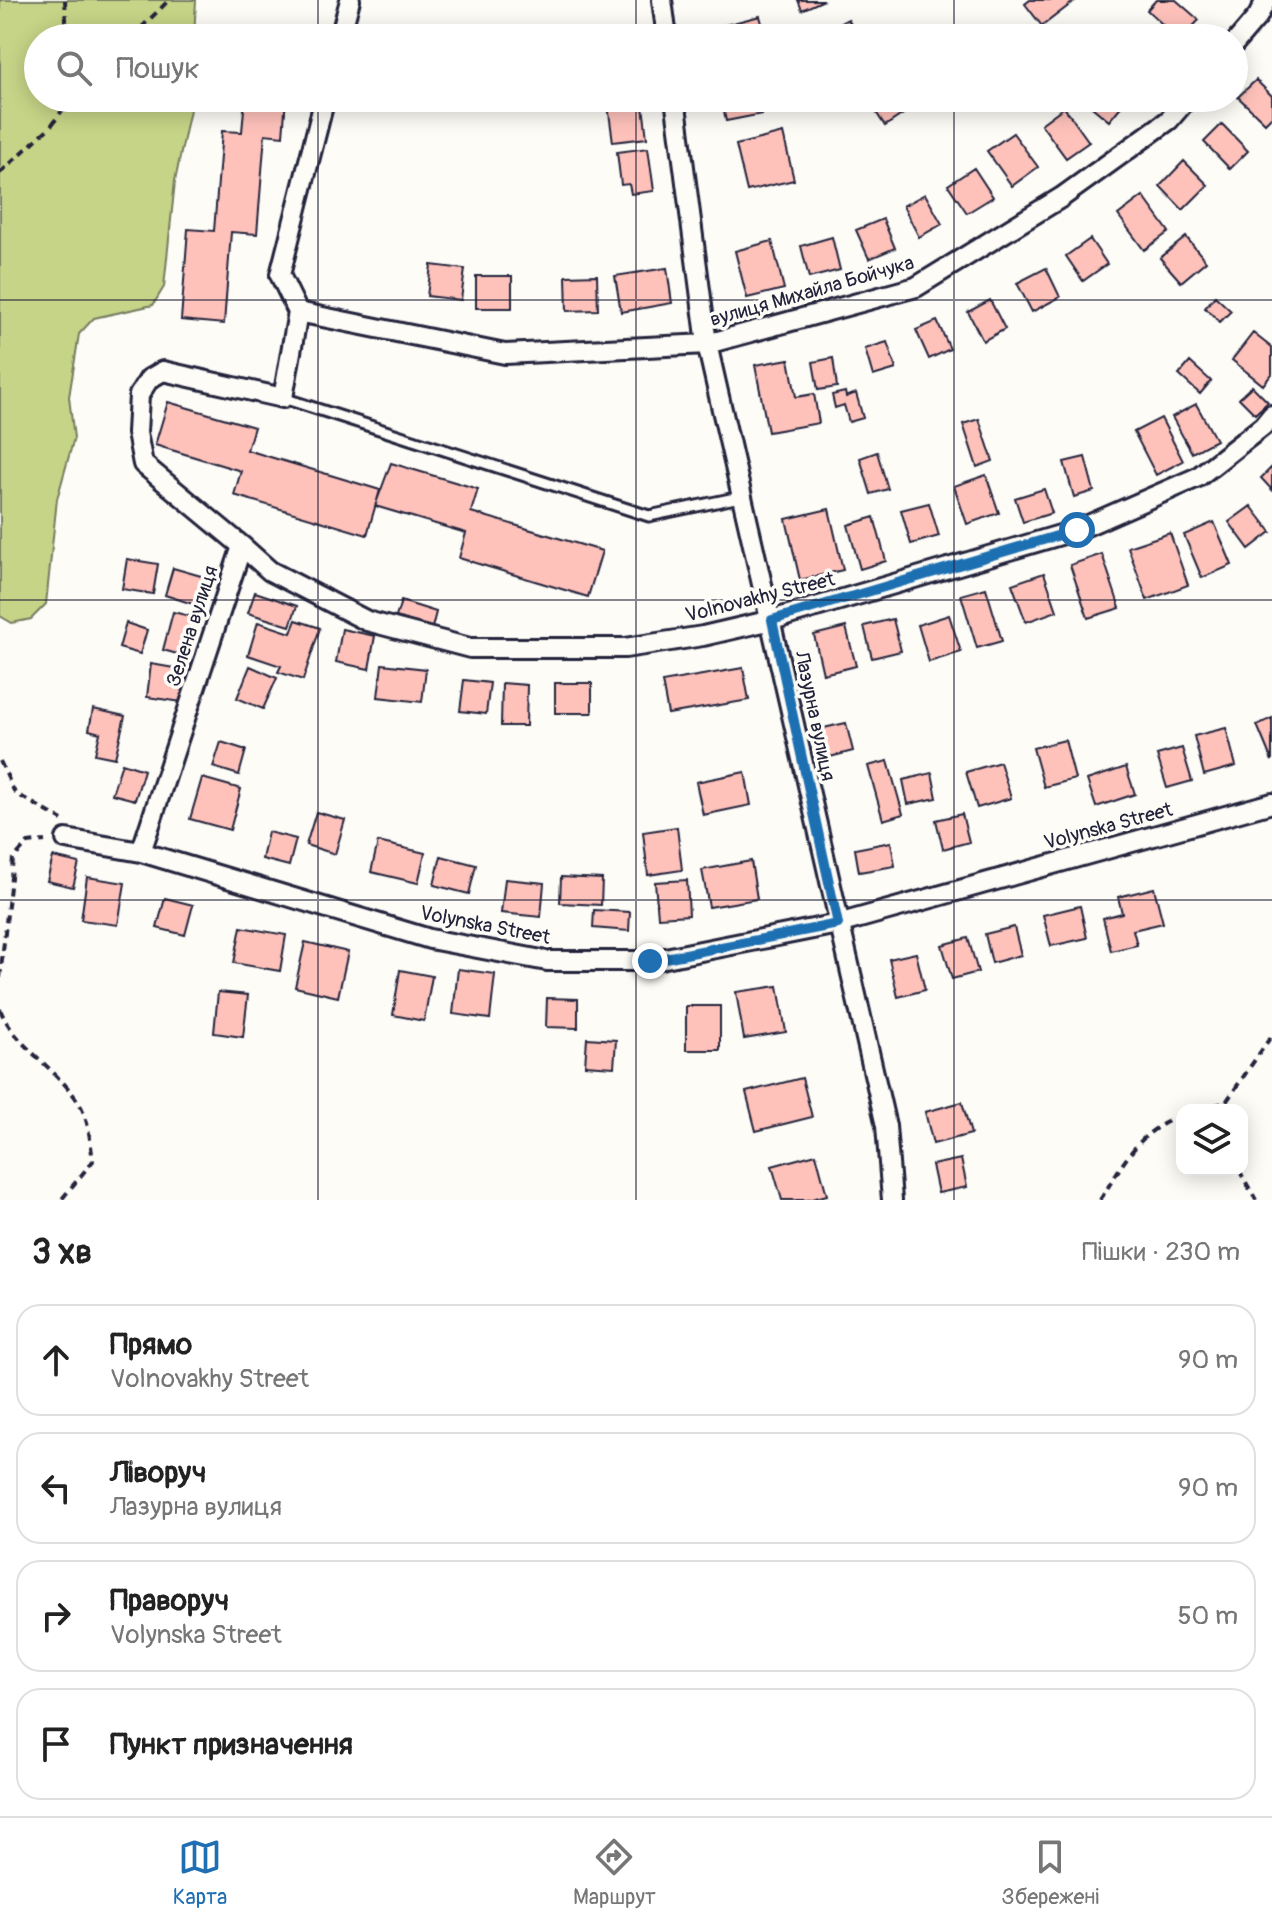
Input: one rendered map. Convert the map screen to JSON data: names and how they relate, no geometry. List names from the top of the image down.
{
  "streets": {
    "street": [
      "вулиця Михайла Бойчука",
      "Volnovakhy Street",
      "Зелена вулиця",
      "Лазурна вулиця",
      "Volynska Street"
    ]
  },
  "crossings": [
    ["вулиця Михайла Бойчука", "Лазурна вулиця"],
    ["Volnovakhy Street", "Зелена вулиця"],
    ["Volnovakhy Street", "Лазурна вулиця"],
    ["Зелена вулиця", "Volynska Street"],
    ["Лазурна вулиця", "Volynska Street"]
  ],
  "page": {
    "search": "Пошук",
    "heading": ["3 хв", "Пішки · 230 m"],
    "list": [
      ["Прямо", "Volnovakhy Street", "90 m"],
      ["Ліворуч", "Лазурна вулиця", "90 m"],
      ["Праворуч", "Volynska Street", "50 m"],
      "Пункт призначення"
    ],
    "nav": ["Карта", "Маршрут", "Збережені"]
  }
}
